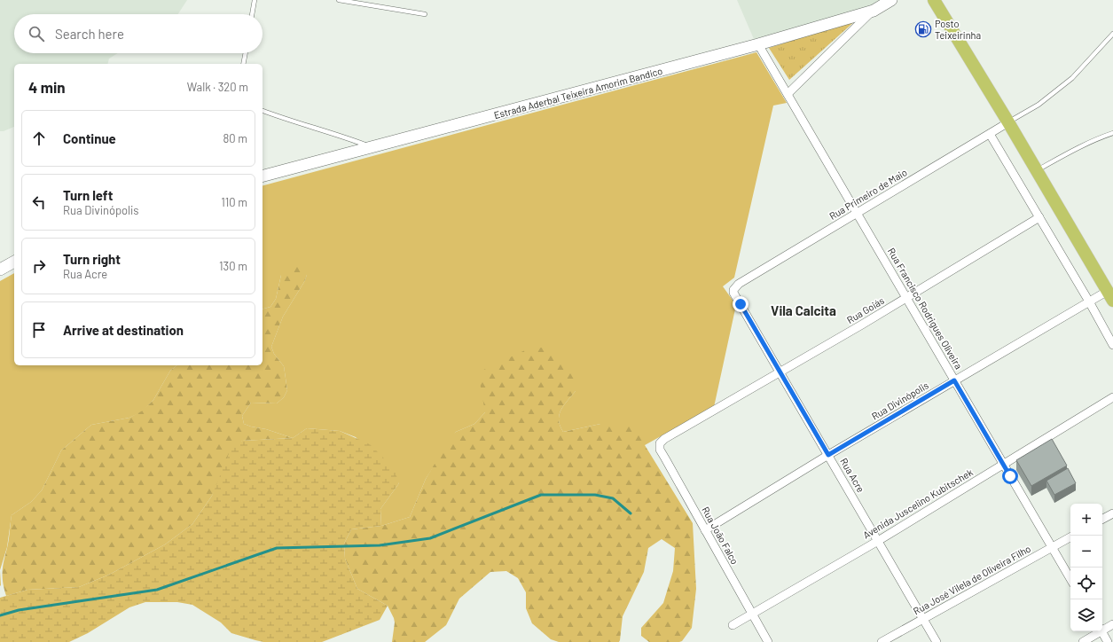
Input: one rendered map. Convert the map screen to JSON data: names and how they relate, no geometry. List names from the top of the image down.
{
  "streets": {
    "main road": ["Estrada Aderbal Teixeira Amorim Bandico"],
    "street": [
      "Rua Primeiro de Maio",
      "Rua Francisco Rodrigues Oliveira",
      "Rua Goiás",
      "Rua Divinópolis",
      "Rua Acre",
      "Avenida Juscelino Kubitschek",
      "Rua João Falco",
      "Rua José Vilela de Oliveira Filho"
    ]
  },
  "crossings": [
    ["Estrada Aderbal Teixeira Amorim Bandico", "Rua Francisco Rodrigues Oliveira"],
    ["Rua Primeiro de Maio", "Rua Francisco Rodrigues Oliveira"],
    ["Rua Primeiro de Maio", "Rua Acre"],
    ["Rua Francisco Rodrigues Oliveira", "Rua Goiás"],
    ["Rua Francisco Rodrigues Oliveira", "Rua Divinópolis"],
    ["Rua Francisco Rodrigues Oliveira", "Avenida Juscelino Kubitschek"],
    ["Rua Francisco Rodrigues Oliveira", "Rua José Vilela de Oliveira Filho"],
    ["Rua Goiás", "Rua Acre"],
    ["Rua Goiás", "Rua João Falco"],
    ["Rua Divinópolis", "Rua Acre"],
    ["Rua Divinópolis", "Rua João Falco"],
    ["Rua Acre", "Avenida Juscelino Kubitschek"],
    ["Rua Acre", "Rua José Vilela de Oliveira Filho"],
    ["Avenida Juscelino Kubitschek", "Rua João Falco"]
  ],
  "districts": ["Vila Calcita"],
  "places": {
    "fuel station": ["Posto Teixeirinha"]
  },
  "page": {
    "search": "Search here",
    "heading": ["4 min", "Walk · 320 m"],
    "list": [
      ["Continue", "80 m"],
      ["Turn left", "Rua Divinópolis", "110 m"],
      ["Turn right", "Rua Acre", "130 m"],
      "Arrive at destination"
    ],
    "map_buttons": ["+", "−"]
  }
}
